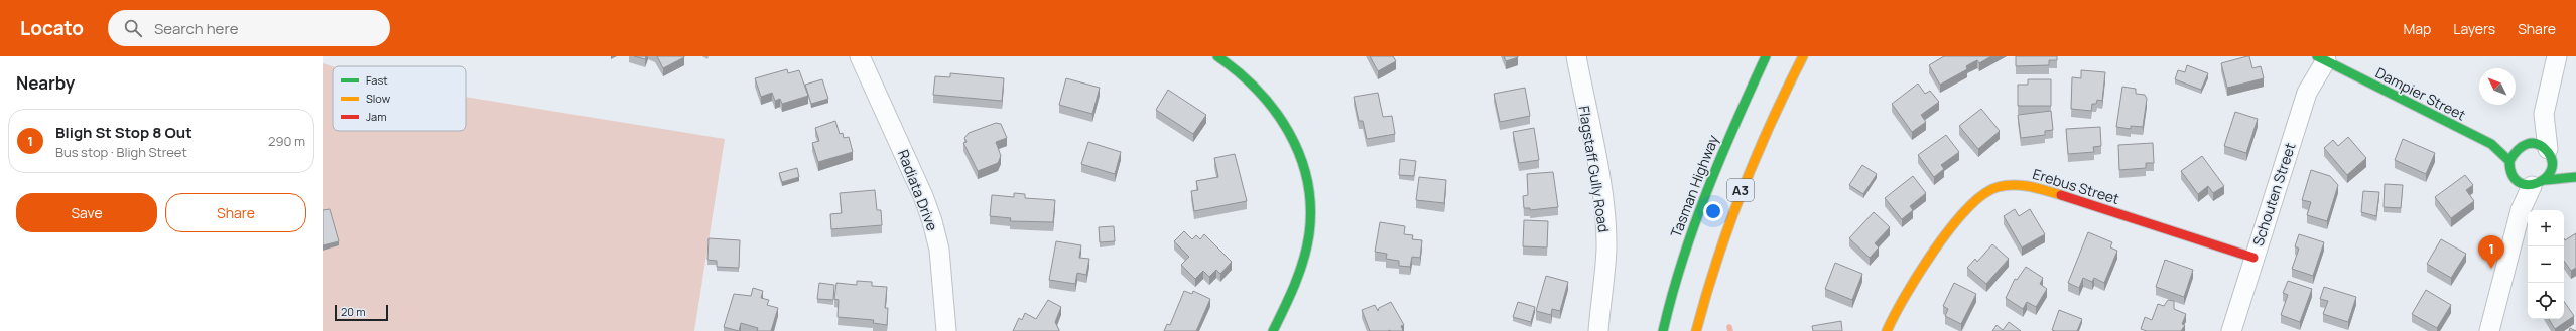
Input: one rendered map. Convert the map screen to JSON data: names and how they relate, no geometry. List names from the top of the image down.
{
  "streets": {
    "main road": [
      "Dampier Street",
      "Tasman Highway",
      "Erebus Street",
      "A3"
    ],
    "street": ["Flagstaff Gully Road", "Radiata Drive", "Schouten Street"]
  },
  "crossings": [
    ["Dampier Street", "Schouten Street"],
    ["Erebus Street", "Schouten Street"]
  ],
  "legend": ["Fast", "Slow", "Jam"],
  "scale_bar": "20 m",
  "north": "top left",
  "page": {
    "header": "Locato",
    "search": "Search here",
    "nav": ["Map", "Layers", "Share"],
    "heading": "Nearby",
    "list": [
      {
        "mark": "1",
        "name": "Bligh St Stop 8 Out",
        "note": "Bus stop · Bligh Street",
        "value": "290 m"
      }
    ],
    "buttons": ["Save", "Share"],
    "map_buttons": ["+", "−"],
    "pins": "1",
    "scale": "20 m"
  }
}
